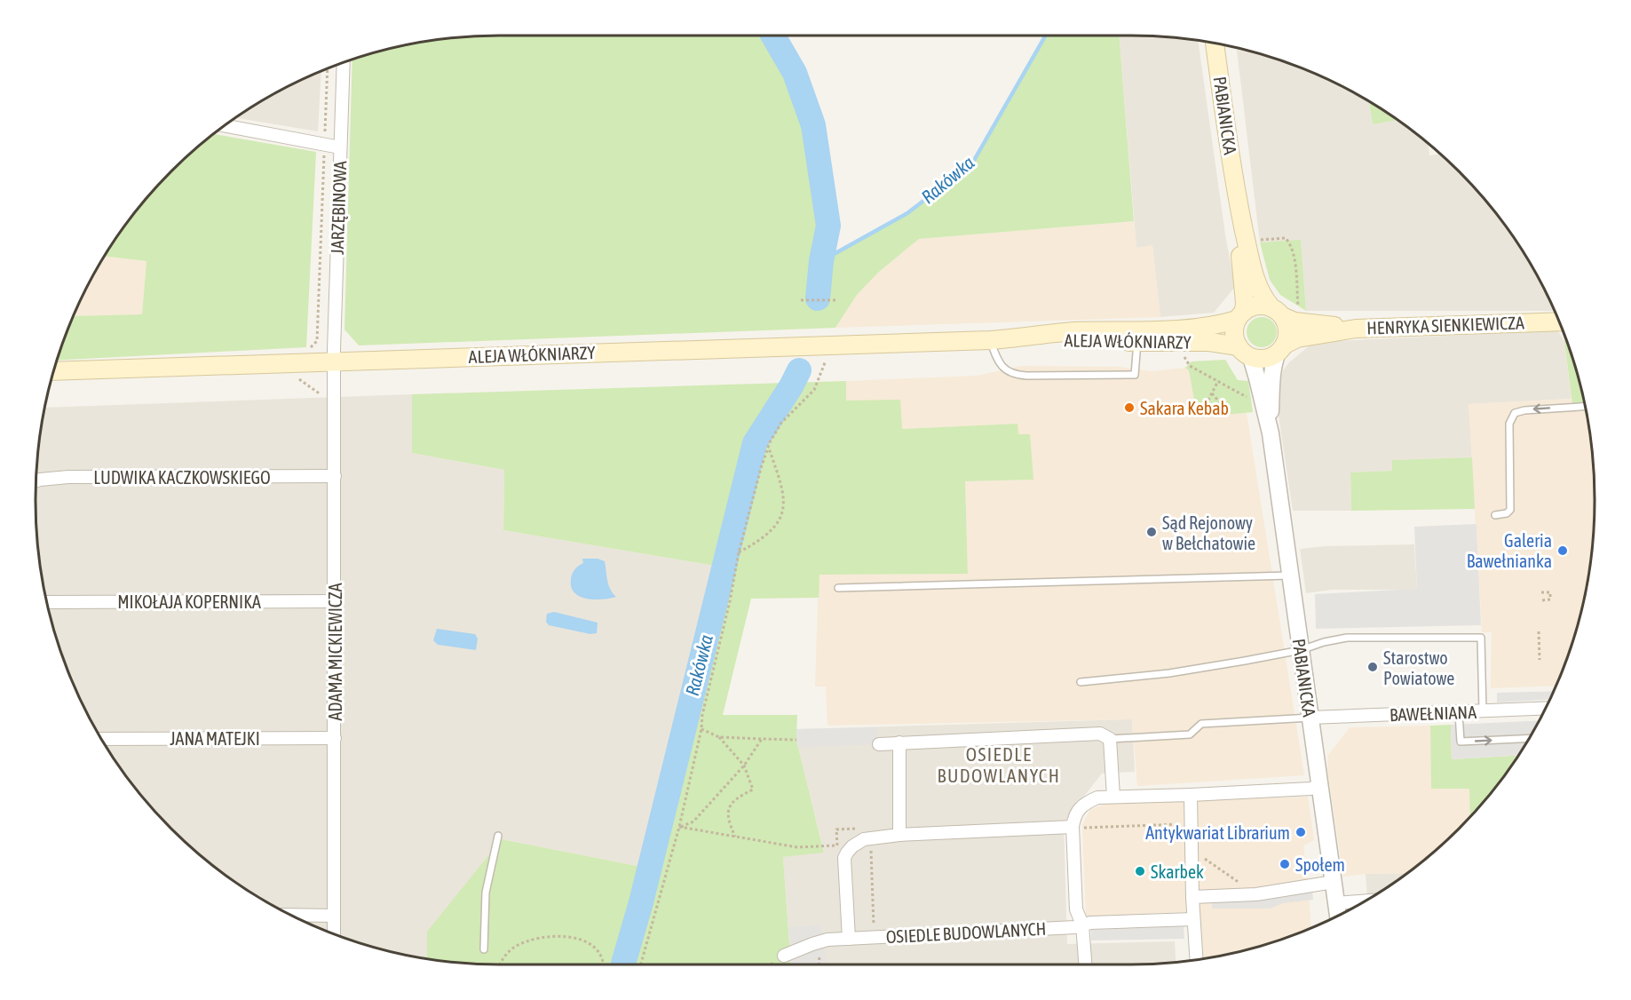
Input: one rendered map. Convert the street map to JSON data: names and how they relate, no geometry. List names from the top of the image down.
{
  "streets": {
    "main road": ["PABIANICKA", "HENRYKA SIENKIEWICZA", "ALEJA WŁÓKNIARZY"],
    "street": [
      "JARZĘBINOWA",
      "LUDWIKA KACZKOWSKIEGO",
      "MIKOŁAJA KOPERNIKA",
      "ADAMA MICKIEWICZA",
      "BAWEŁNIANA",
      "JANA MATEJKI",
      "OSIEDLE BUDOWLANYCH"
    ]
  },
  "crossings": [
    ["PABIANICKA", "HENRYKA SIENKIEWICZA"],
    ["PABIANICKA", "ALEJA WŁÓKNIARZY"],
    ["PABIANICKA", "BAWEŁNIANA"],
    ["JARZĘBINOWA", "ALEJA WŁÓKNIARZY"],
    ["JARZĘBINOWA", "ADAMA MICKIEWICZA"],
    ["HENRYKA SIENKIEWICZA", "ALEJA WŁÓKNIARZY"],
    ["ALEJA WŁÓKNIARZY", "ADAMA MICKIEWICZA"],
    ["LUDWIKA KACZKOWSKIEGO", "ADAMA MICKIEWICZA"],
    ["MIKOŁAJA KOPERNIKA", "ADAMA MICKIEWICZA"],
    ["ADAMA MICKIEWICZA", "JANA MATEJKI"]
  ],
  "districts": ["OSIEDLE BUDOWLANYCH"],
  "water": ["Rakówka"],
  "places": [
    "Sakara Kebab",
    "Sąd Rejonowy w Bełchatowie",
    "Galeria Bawełnianka",
    "Starostwo Powiatowe",
    "Antykwariat Librarium",
    "Społem",
    "Skarbek"
  ]
}
